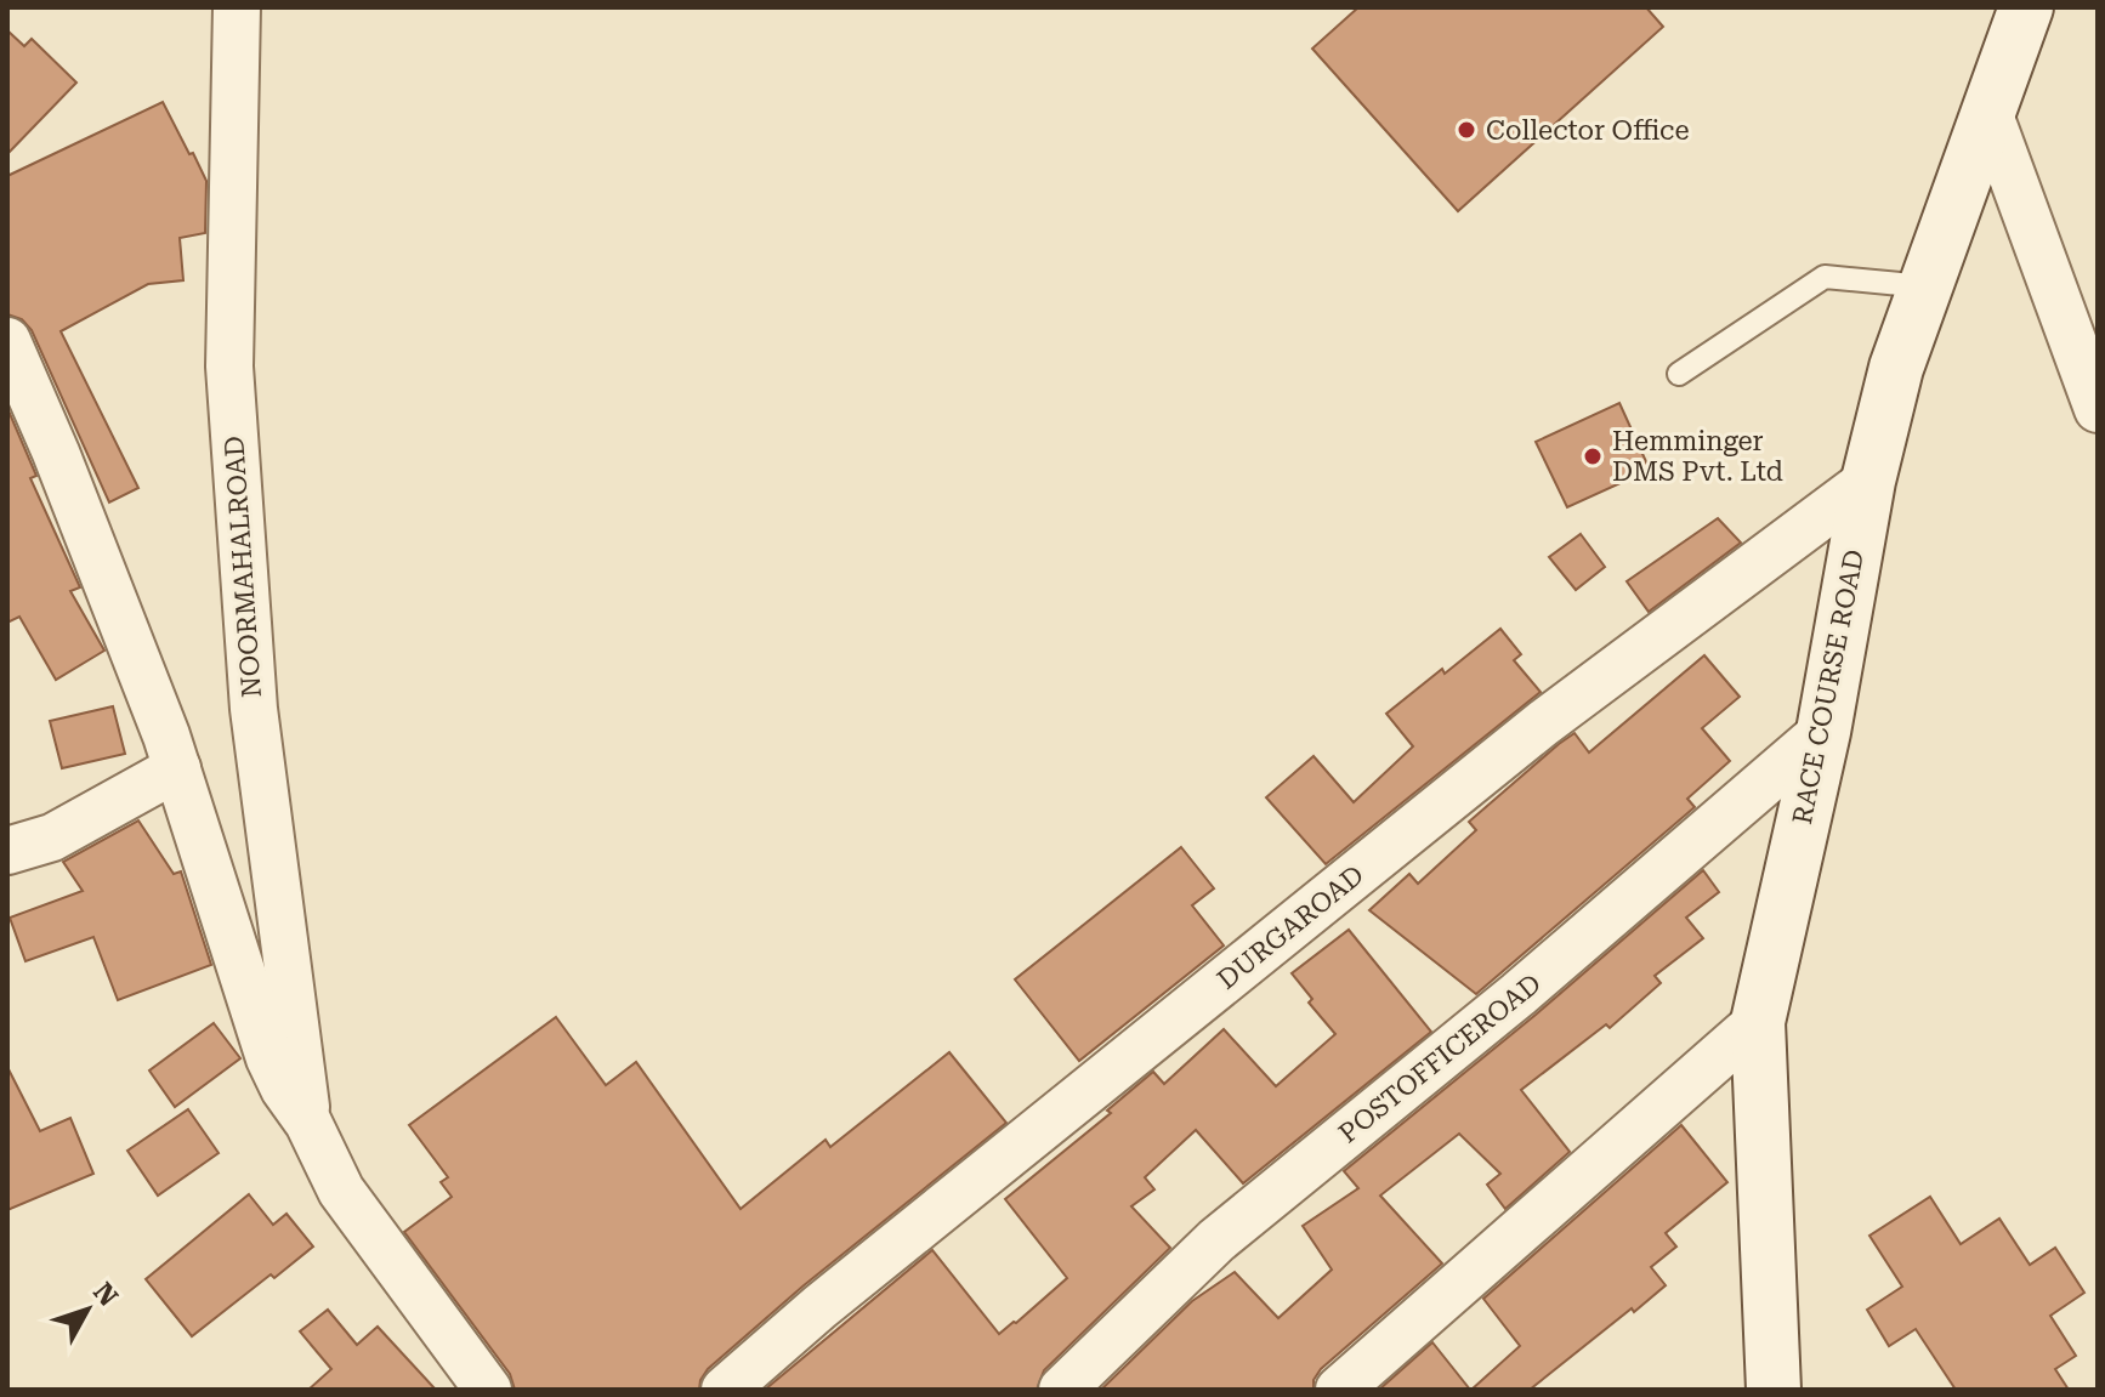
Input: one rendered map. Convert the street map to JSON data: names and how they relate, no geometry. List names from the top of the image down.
{
  "streets": {
    "main road": ["RACE COURSE ROAD"],
    "street": ["NOORMAHALROAD", "DURGAROAD", "POSTOFFICEROAD"]
  },
  "crossings": [
    ["RACE COURSE ROAD", "DURGAROAD"],
    ["RACE COURSE ROAD", "POSTOFFICEROAD"]
  ],
  "places": ["Collector Office", "Hemminger DMS Pvt. Ltd"],
  "north": "top right"
}
